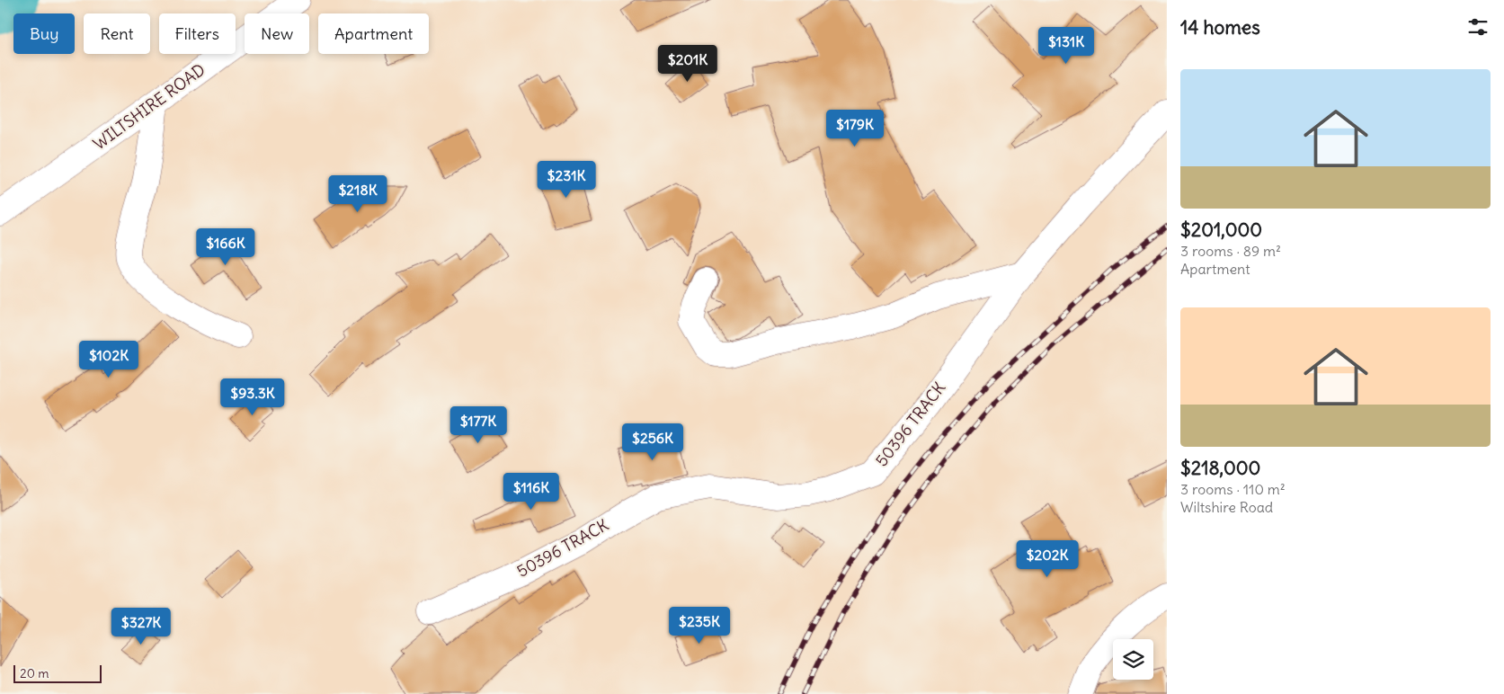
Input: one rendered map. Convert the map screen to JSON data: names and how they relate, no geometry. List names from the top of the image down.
{
  "streets": {
    "street": ["WILTSHIRE ROAD", "50396 TRACK"]
  },
  "scale_bar": "20 m",
  "page": {
    "heading": "14 homes",
    "chip": [
      "Buy",
      "Rent",
      "Filters",
      "New",
      "Apartment"
    ],
    "price": [
      "$131K",
      "$201K",
      "$179K",
      "$231K",
      "$218K",
      "$166K",
      "$102K",
      "$93.3K",
      "$177K",
      "$256K",
      "$116K",
      "$202K",
      "$235K",
      "$327K"
    ],
    "list": [
      {
        "name": "$201,000",
        "note": "3 rooms · 89 m² · Apartment"
      },
      {
        "name": "$218,000",
        "note": "3 rooms · 110 m² · Wiltshire Road"
      }
    ],
    "scale": "20 m"
  }
}
